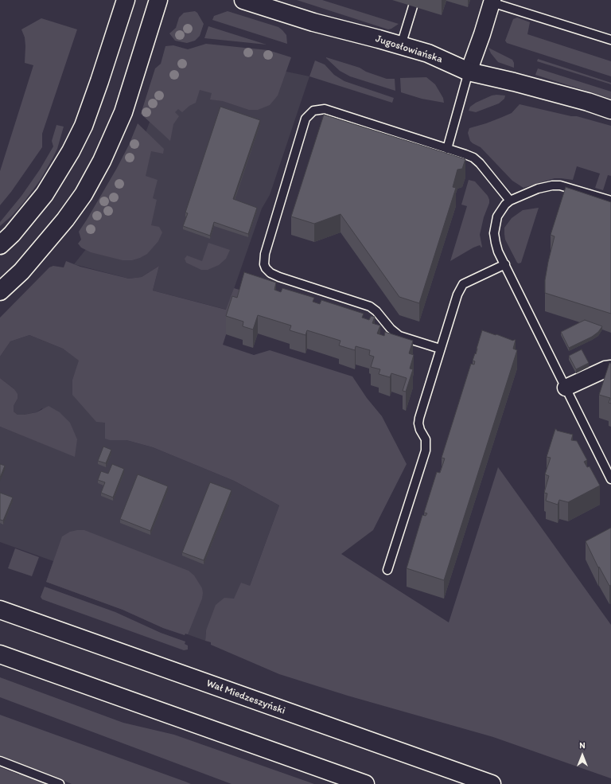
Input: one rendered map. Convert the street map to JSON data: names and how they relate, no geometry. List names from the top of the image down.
{
  "streets": {
    "street": ["Jugosłowiańska", "Wał Miedzeszyński"]
  },
  "north": "top"
}
